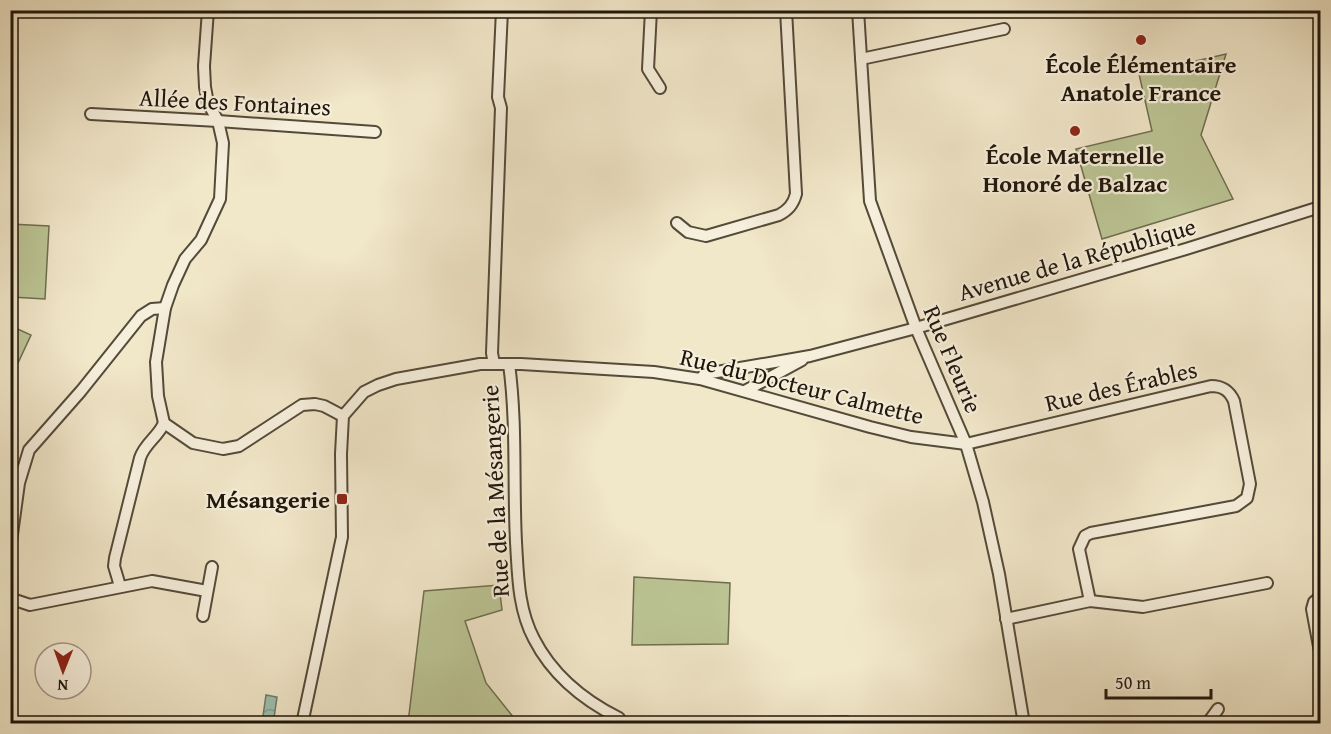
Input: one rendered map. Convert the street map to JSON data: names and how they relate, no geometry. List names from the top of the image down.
{
  "streets": {
    "street": [
      "Allée des Fontaines",
      "Avenue de la République",
      "Rue Fleurie",
      "Rue du Docteur Calmette",
      "Rue des Érables",
      "Rue de la Mésangerie"
    ]
  },
  "crossings": [
    ["Avenue de la République", "Rue Fleurie"],
    ["Avenue de la République", "Rue du Docteur Calmette"],
    ["Rue Fleurie", "Rue du Docteur Calmette"],
    ["Rue Fleurie", "Rue des Érables"],
    ["Rue du Docteur Calmette", "Rue des Érables"],
    ["Rue du Docteur Calmette", "Rue de la Mésangerie"]
  ],
  "places": {
    "other": ["École Élémentaire Anatole France", "École Maternelle Honoré de Balzac"],
    "transit": ["Mésangerie"]
  },
  "scale_bar": "50 m",
  "north": "bottom"
}
